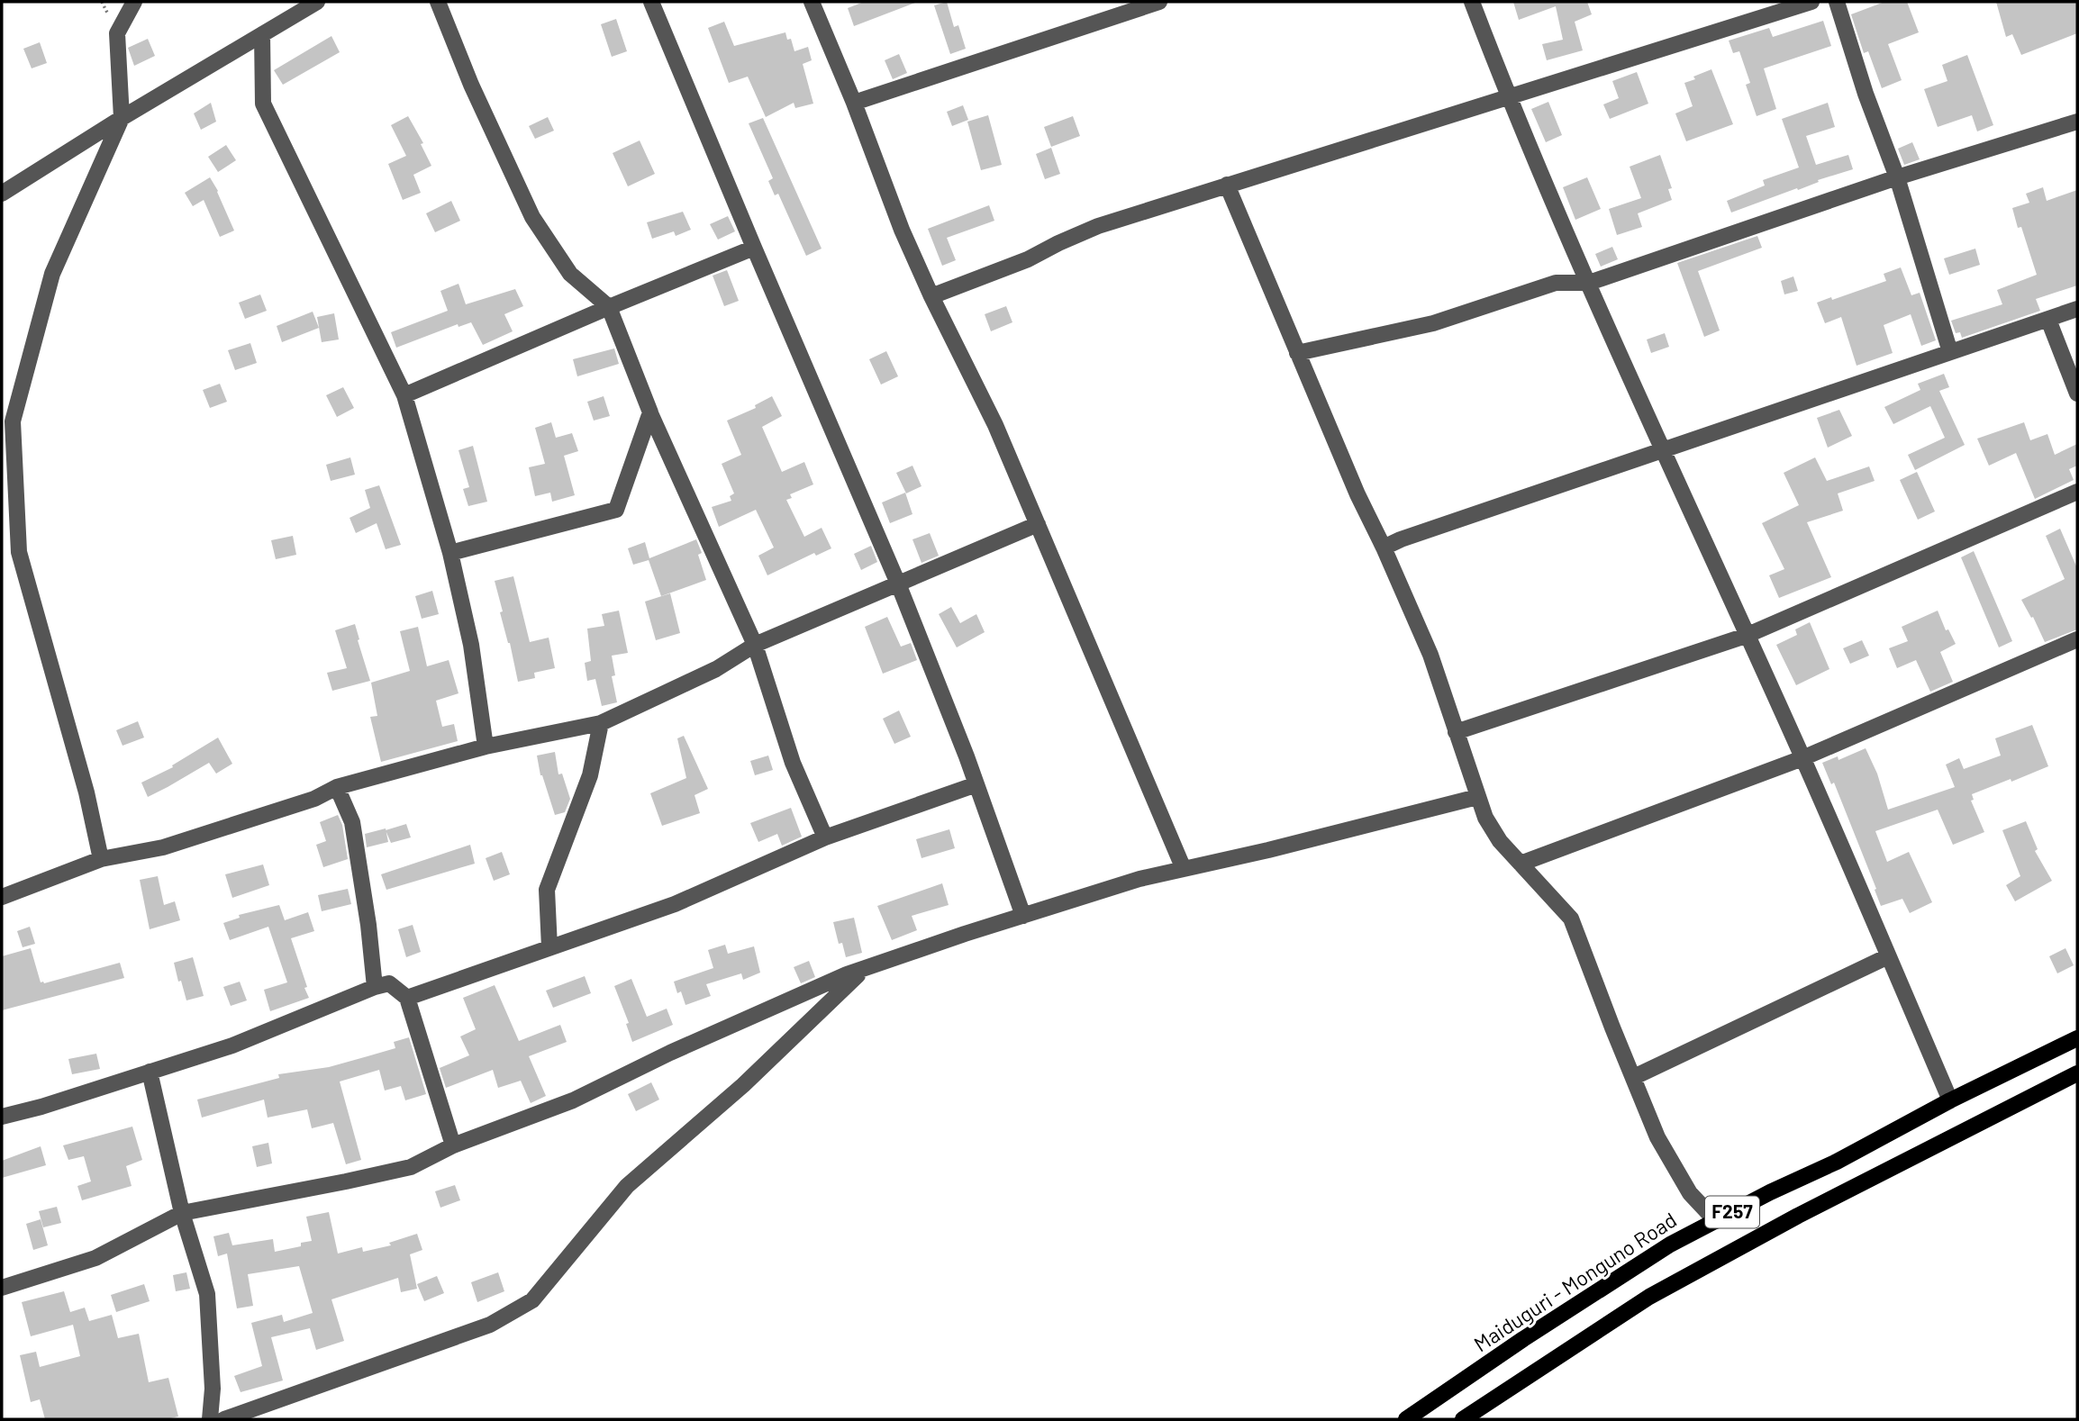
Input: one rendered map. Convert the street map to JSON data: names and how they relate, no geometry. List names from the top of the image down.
{
  "streets": {
    "main road": ["F257", "Maiduguri - Monguno Road"]
  }
}
